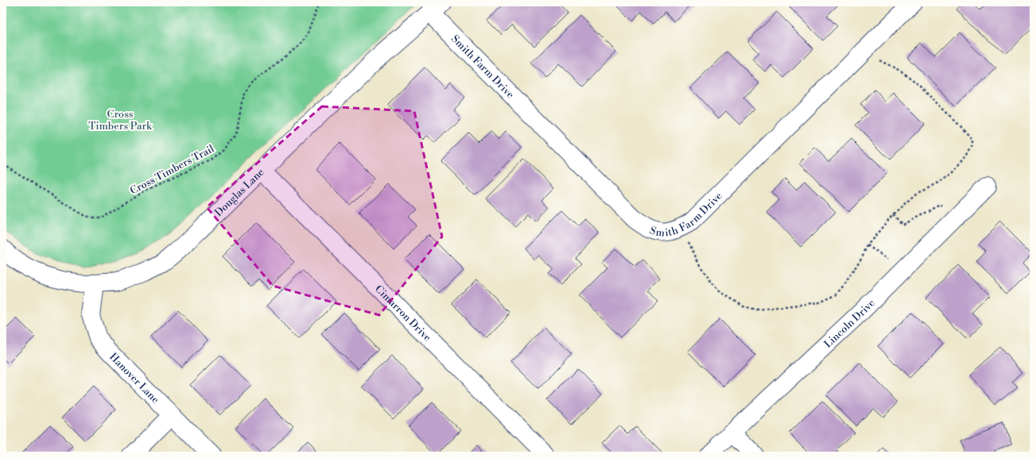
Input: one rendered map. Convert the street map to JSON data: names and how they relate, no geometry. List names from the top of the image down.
{
  "streets": {
    "street": [
      "Smith Farm Drive",
      "Douglas Lane",
      "Cimarron Drive",
      "Lincoln Drive",
      "Hanover Lane"
    ],
    "path": ["Cross Timbers Trail"]
  },
  "crossings": [
    ["Smith Farm Drive", "Douglas Lane"],
    ["Douglas Lane", "Cimarron Drive"],
    ["Douglas Lane", "Hanover Lane"]
  ],
  "parks": ["Cross Timbers Park"]
}
